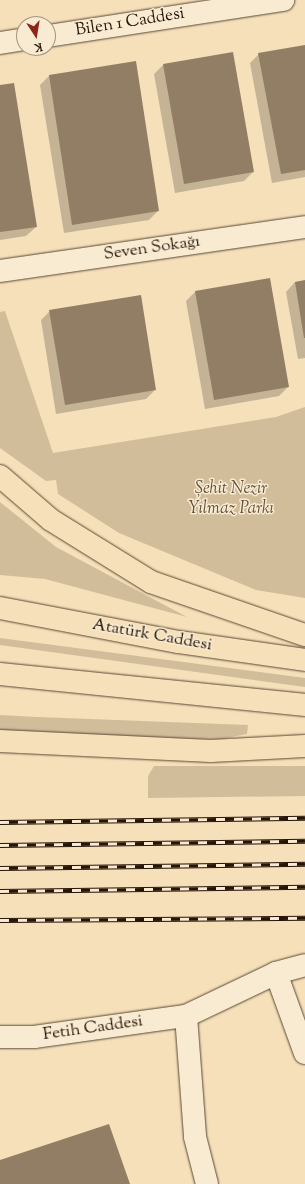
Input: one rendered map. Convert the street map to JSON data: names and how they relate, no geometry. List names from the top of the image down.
{
  "streets": {
    "main road": ["Atatürk Caddesi"],
    "street": ["Bilen 1 Caddesi", "Seven Sokağı", "Fetih Caddesi"]
  },
  "parks": ["Şehit Nezir Yılmaz Parkı"],
  "north": "bottom"
}
